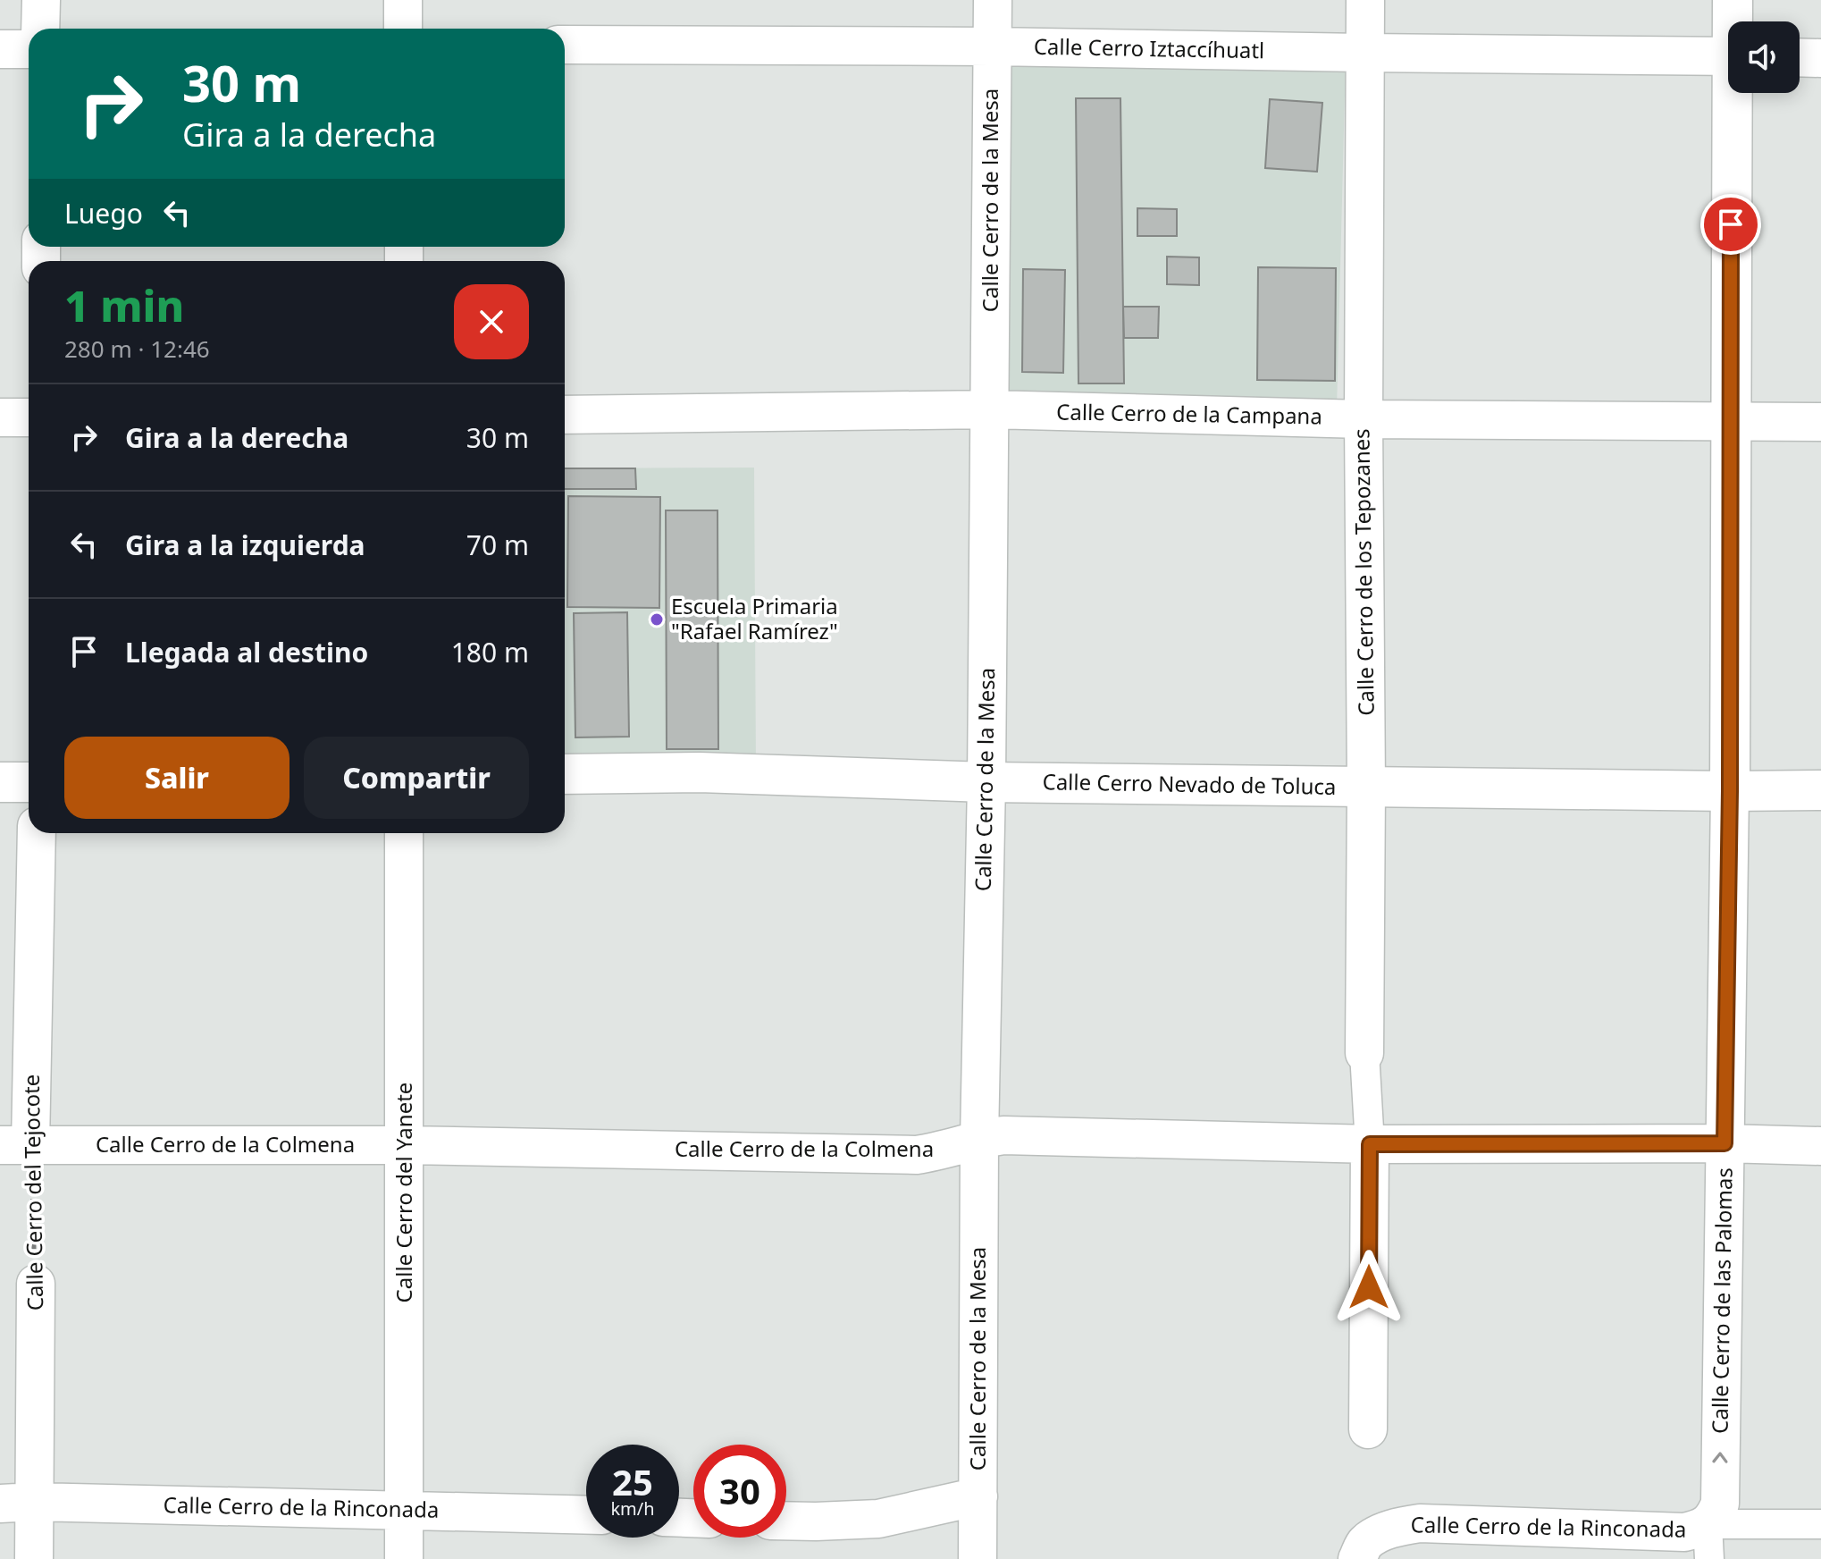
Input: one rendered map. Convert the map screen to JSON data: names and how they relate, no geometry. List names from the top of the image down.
{
  "streets": {
    "street": [
      "Calle Cerro Iztaccíhuatl",
      "Calle Cerro de la Mesa",
      "Calle Cerro de la Campana",
      "Calle Cerro de los Tepozanes",
      "Calle Cerro Nevado de Toluca",
      "Calle Cerro de la Colmena",
      "Calle Cerro del Tejocote",
      "Calle Cerro del Yanete",
      "Calle Cerro de las Palomas",
      "Calle Cerro de la Rinconada"
    ]
  },
  "crossings": [
    ["Calle Cerro Iztaccíhuatl", "Calle Cerro de la Mesa"],
    ["Calle Cerro Iztaccíhuatl", "Calle Cerro de los Tepozanes"],
    ["Calle Cerro de la Mesa", "Calle Cerro de la Campana"],
    ["Calle Cerro de la Mesa", "Calle Cerro Nevado de Toluca"],
    ["Calle Cerro de la Mesa", "Calle Cerro de la Colmena"],
    ["Calle Cerro de la Campana", "Calle Cerro de los Tepozanes"],
    ["Calle Cerro de la Campana", "Calle Cerro de las Palomas"],
    ["Calle Cerro de los Tepozanes", "Calle Cerro Nevado de Toluca"],
    ["Calle Cerro de los Tepozanes", "Calle Cerro de la Colmena"],
    ["Calle Cerro Nevado de Toluca", "Calle Cerro de las Palomas"],
    ["Calle Cerro de la Colmena", "Calle Cerro del Tejocote"],
    ["Calle Cerro de la Colmena", "Calle Cerro del Yanete"],
    ["Calle Cerro de la Colmena", "Calle Cerro de las Palomas"],
    ["Calle Cerro del Tejocote", "Calle Cerro de la Rinconada"],
    ["Calle Cerro del Yanete", "Calle Cerro de la Rinconada"],
    ["Calle Cerro de las Palomas", "Calle Cerro de la Rinconada"]
  ],
  "places": ["Escuela Primaria \"Rafael Ramírez\""],
  "page": {
    "turn": ["30 m", "Gira a la derecha"],
    "then": "Luego",
    "heading": ["1 min", "280 m · 12:46"],
    "list": [
      {
        "name": "Gira a la derecha",
        "value": "30 m"
      },
      {
        "name": "Gira a la izquierda",
        "value": "70 m"
      },
      {
        "name": "Llegada al destino",
        "value": "180 m"
      }
    ],
    "buttons": ["Salir", "Compartir"],
    "speed": "25 km/h",
    "limit": "30"
  }
}
